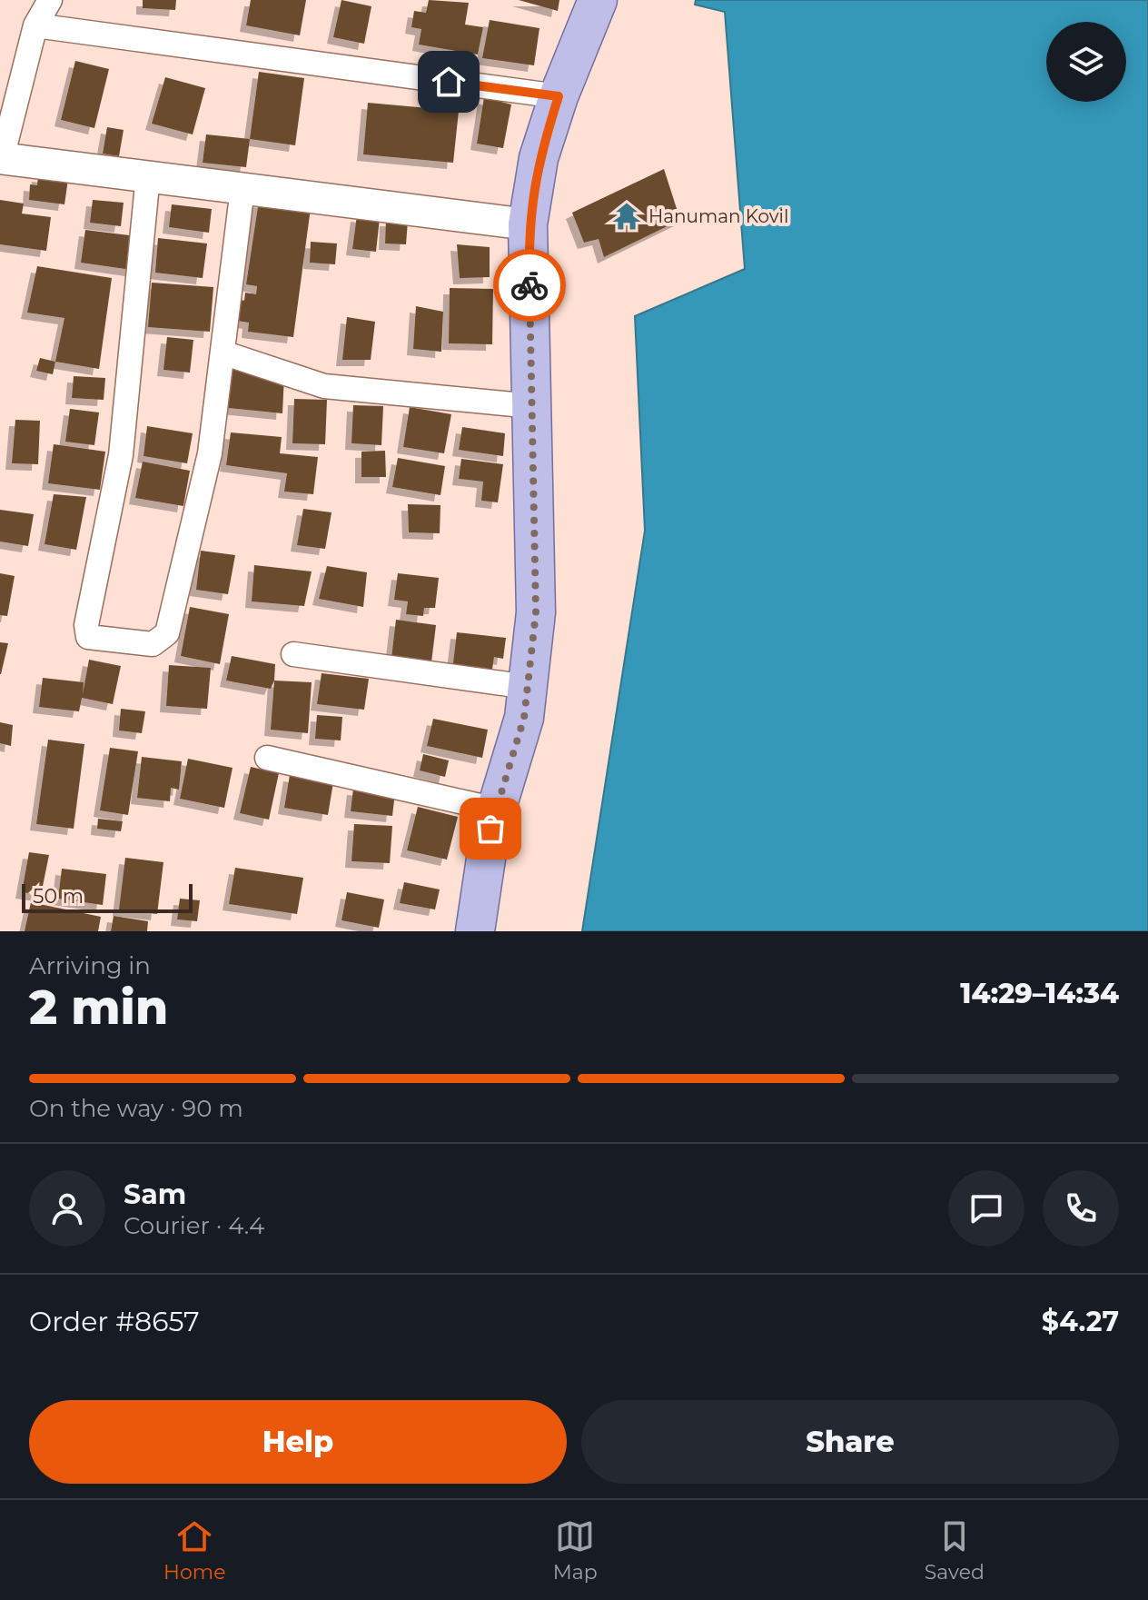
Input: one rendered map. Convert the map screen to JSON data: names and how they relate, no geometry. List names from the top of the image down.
{
  "places": {
    "temple": ["Hanuman Kovil"]
  },
  "scale_bar": "50 m",
  "page": {
    "scale": "50 m",
    "heading": ["2 min", "Arriving in", "14:29–14:34"],
    "panel": [
      "Sam",
      "Courier · 4.4",
      "Order #8657",
      "$4.27"
    ],
    "bar": "On the way · 90 m",
    "buttons": ["Help", "Share"],
    "tabs": ["Home", "Map", "Saved"]
  }
}
